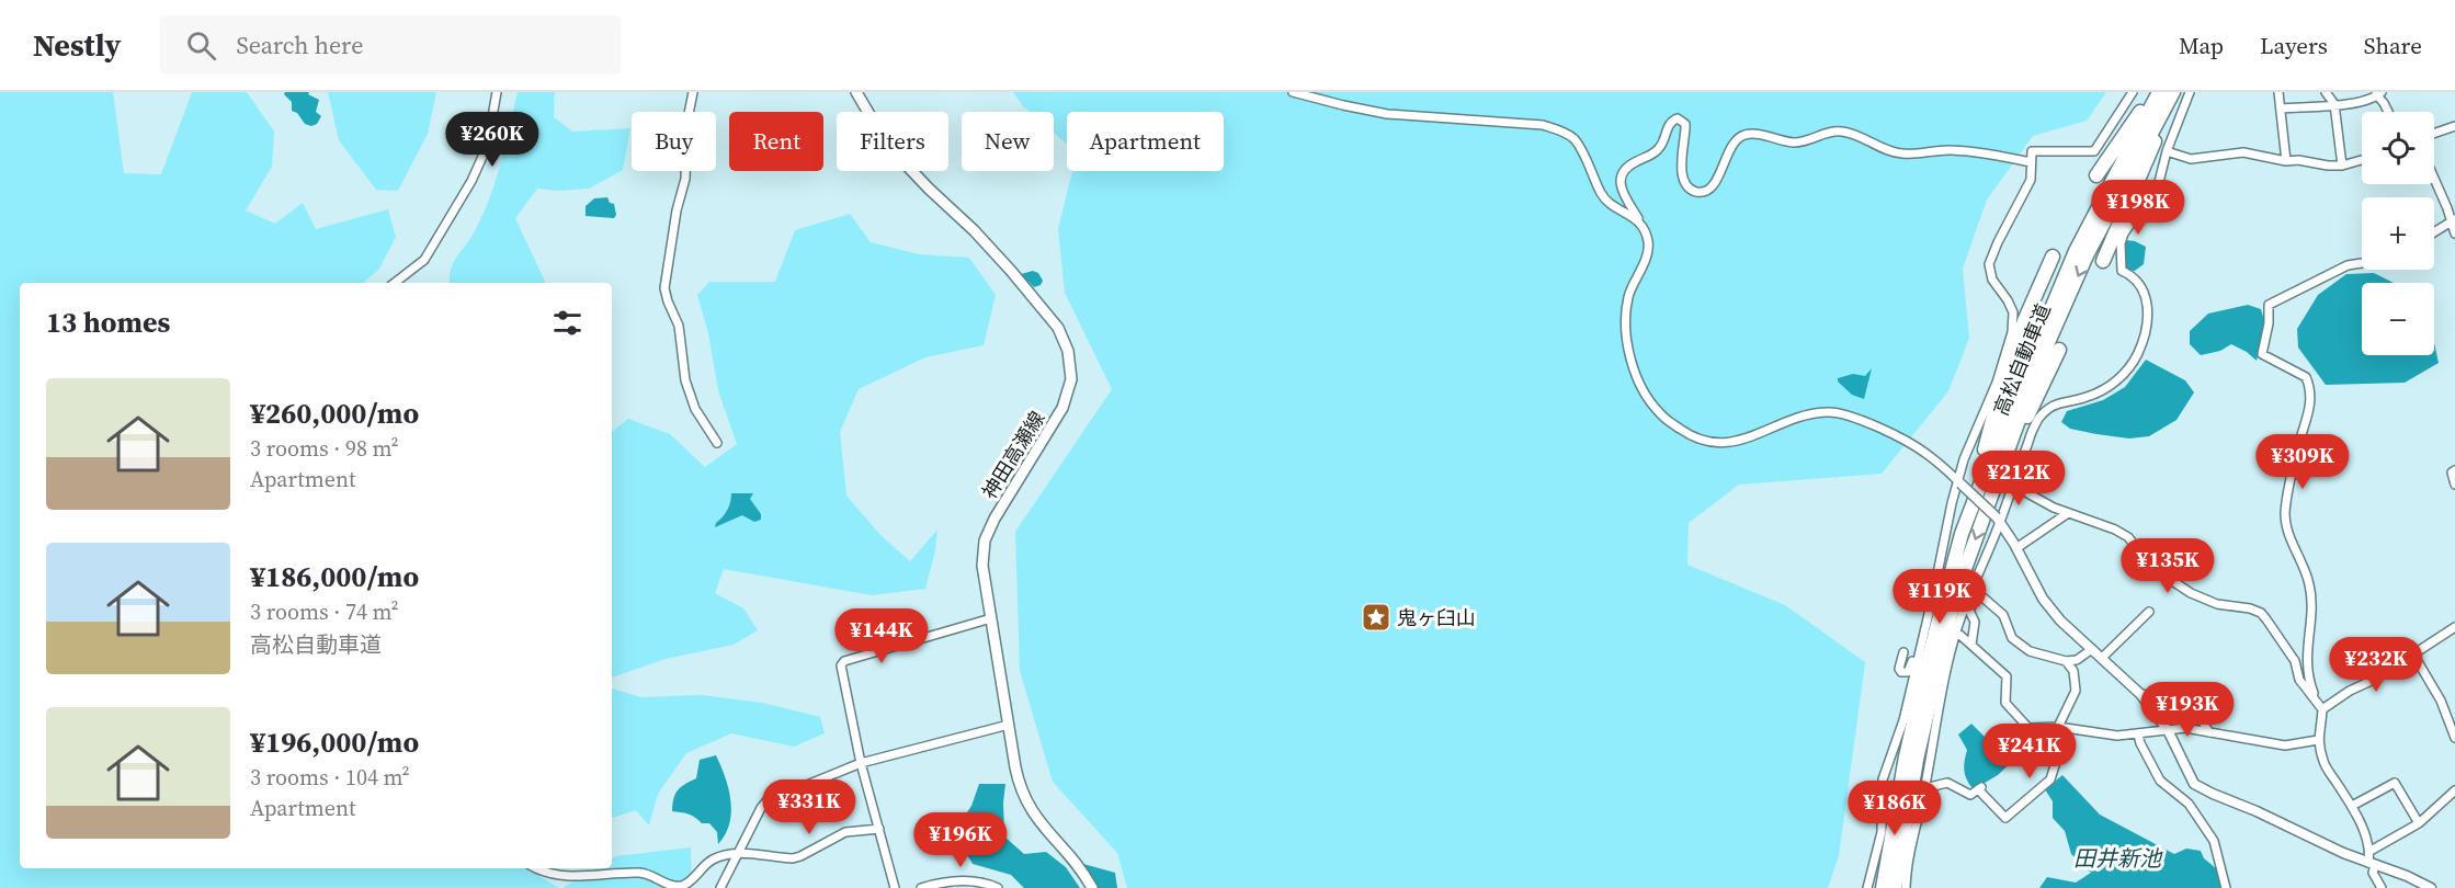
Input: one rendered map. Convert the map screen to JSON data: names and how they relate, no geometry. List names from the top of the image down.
{
  "streets": {
    "highway": ["高松自動車道"],
    "main road": ["神田高瀬線"]
  },
  "water": ["田井新池"],
  "places": {
    "place": ["鬼ヶ臼山"]
  },
  "page": {
    "header": "Nestly",
    "search": "Search here",
    "nav": ["Map", "Layers", "Share"],
    "map_buttons": ["+", "−"],
    "price": [
      "¥260K",
      "¥198K",
      "¥309K",
      "¥212K",
      "¥135K",
      "¥119K",
      "¥144K",
      "¥232K",
      "¥193K",
      "¥241K",
      "¥331K",
      "¥186K",
      "¥196K"
    ],
    "chip": [
      "Buy",
      "Rent",
      "Filters",
      "New",
      "Apartment"
    ],
    "heading": "13 homes",
    "list": [
      {
        "name": "¥260,000/mo",
        "note": "3 rooms · 98 m² · Apartment"
      },
      {
        "name": "¥186,000/mo",
        "note": "3 rooms · 74 m² · 高松自動車道"
      },
      {
        "name": "¥196,000/mo",
        "note": "3 rooms · 104 m² · Apartment"
      }
    ]
  }
}
